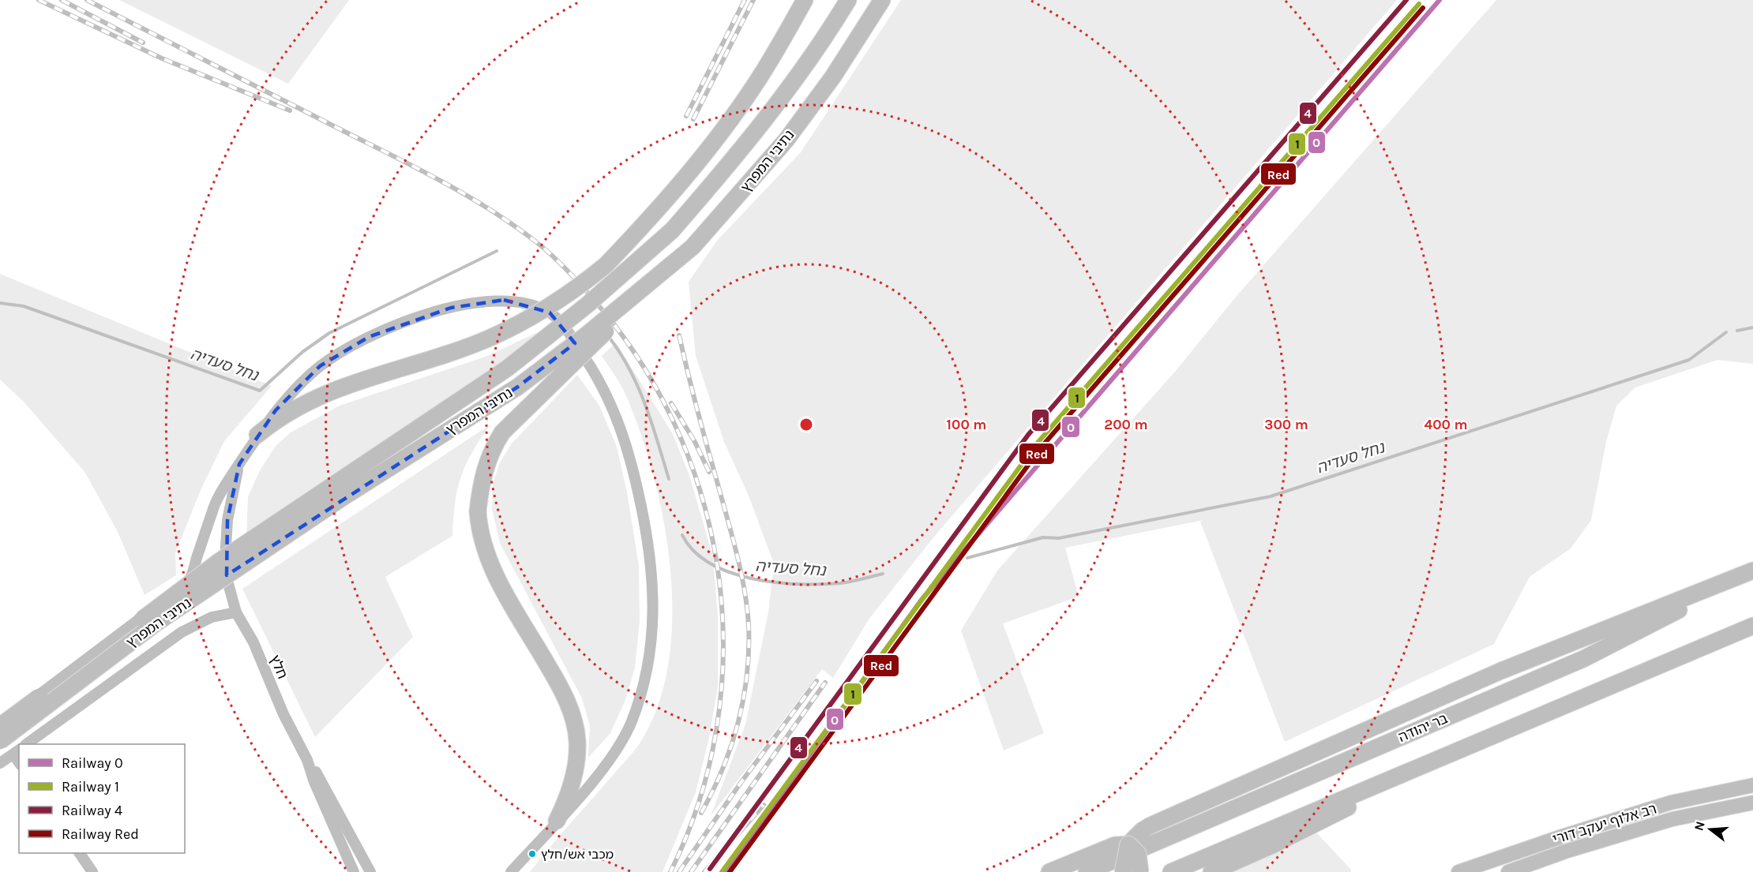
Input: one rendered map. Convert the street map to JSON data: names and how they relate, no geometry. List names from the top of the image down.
{
  "streets": {
    "highway": ["נתיבי המפרץ", "בר יהודה"],
    "main road": ["רב אלוף יעקב דורי"],
    "street": ["חלץ"]
  },
  "water": ["נחל סעדיה"],
  "places": ["מכבי אש/חלץ"],
  "lines": [
    "rail line 0",
    "rail line 4",
    "rail line 1",
    "rail line Red"
  ],
  "legend": [
    "Railway 0",
    "Railway 1",
    "Railway 4",
    "Railway Red"
  ],
  "north": "left",
  "rings": [
    "100 m",
    "200 m",
    "300 m",
    "400 m"
  ]
}
